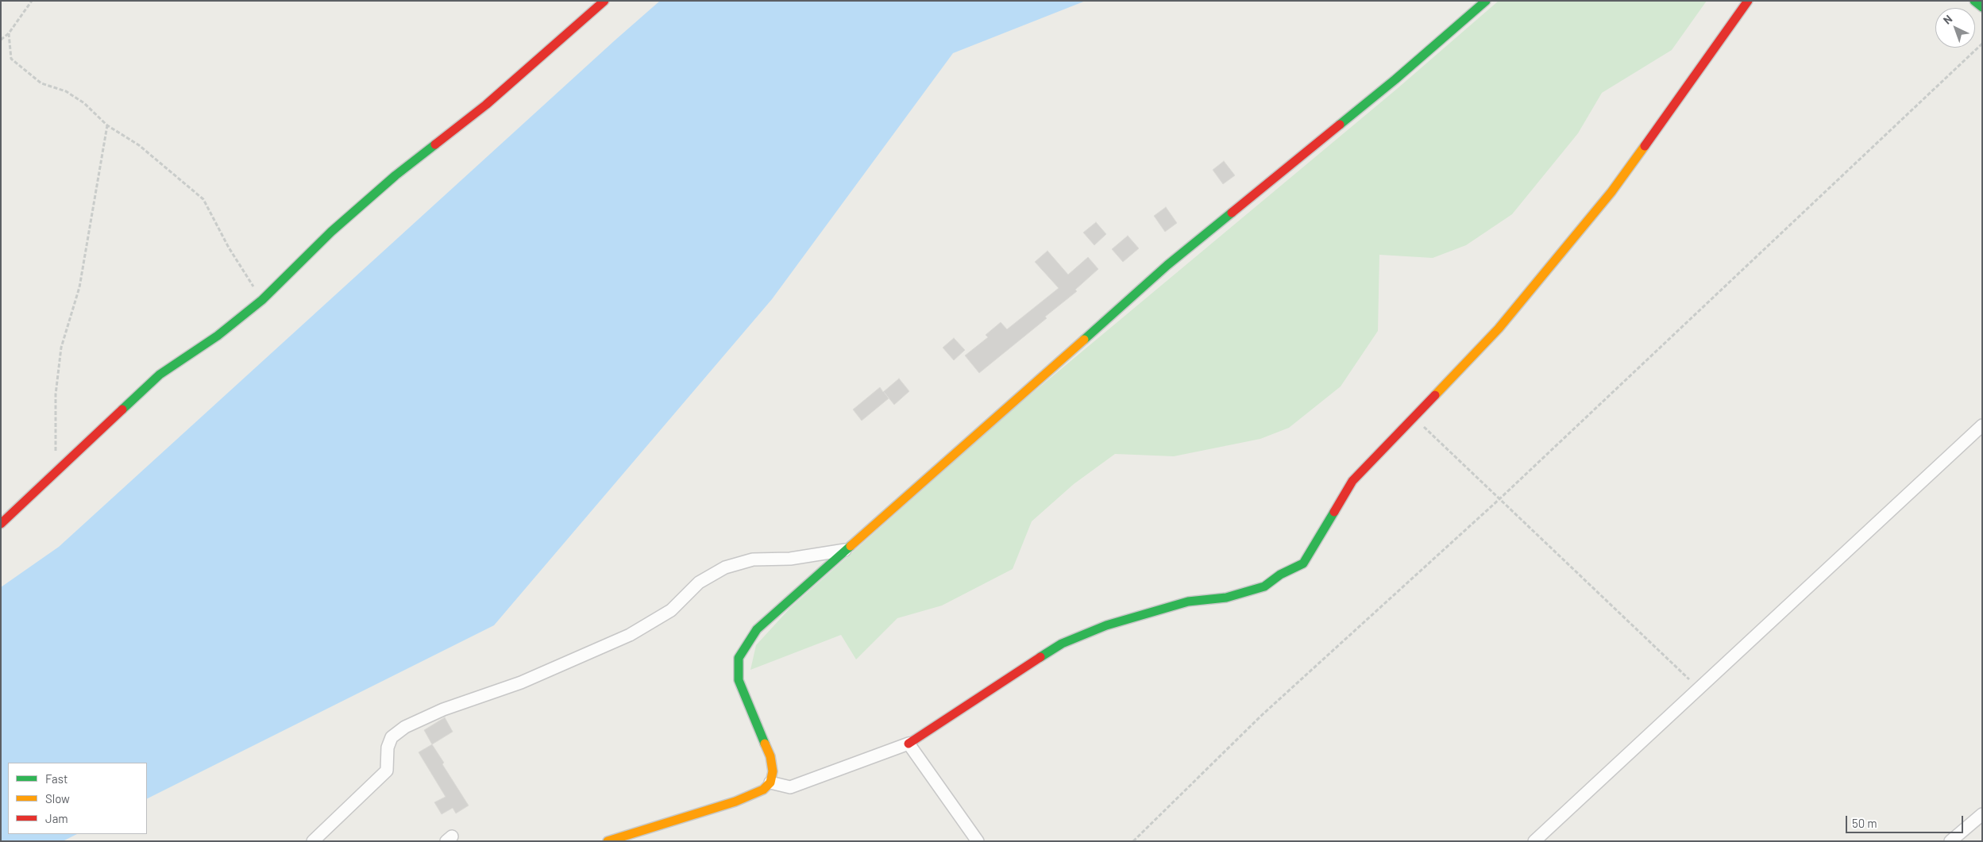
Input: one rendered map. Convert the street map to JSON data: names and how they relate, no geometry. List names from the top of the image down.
{
  "legend": ["Fast", "Slow", "Jam"],
  "scale_bar": "50 m",
  "north": "top left"
}
